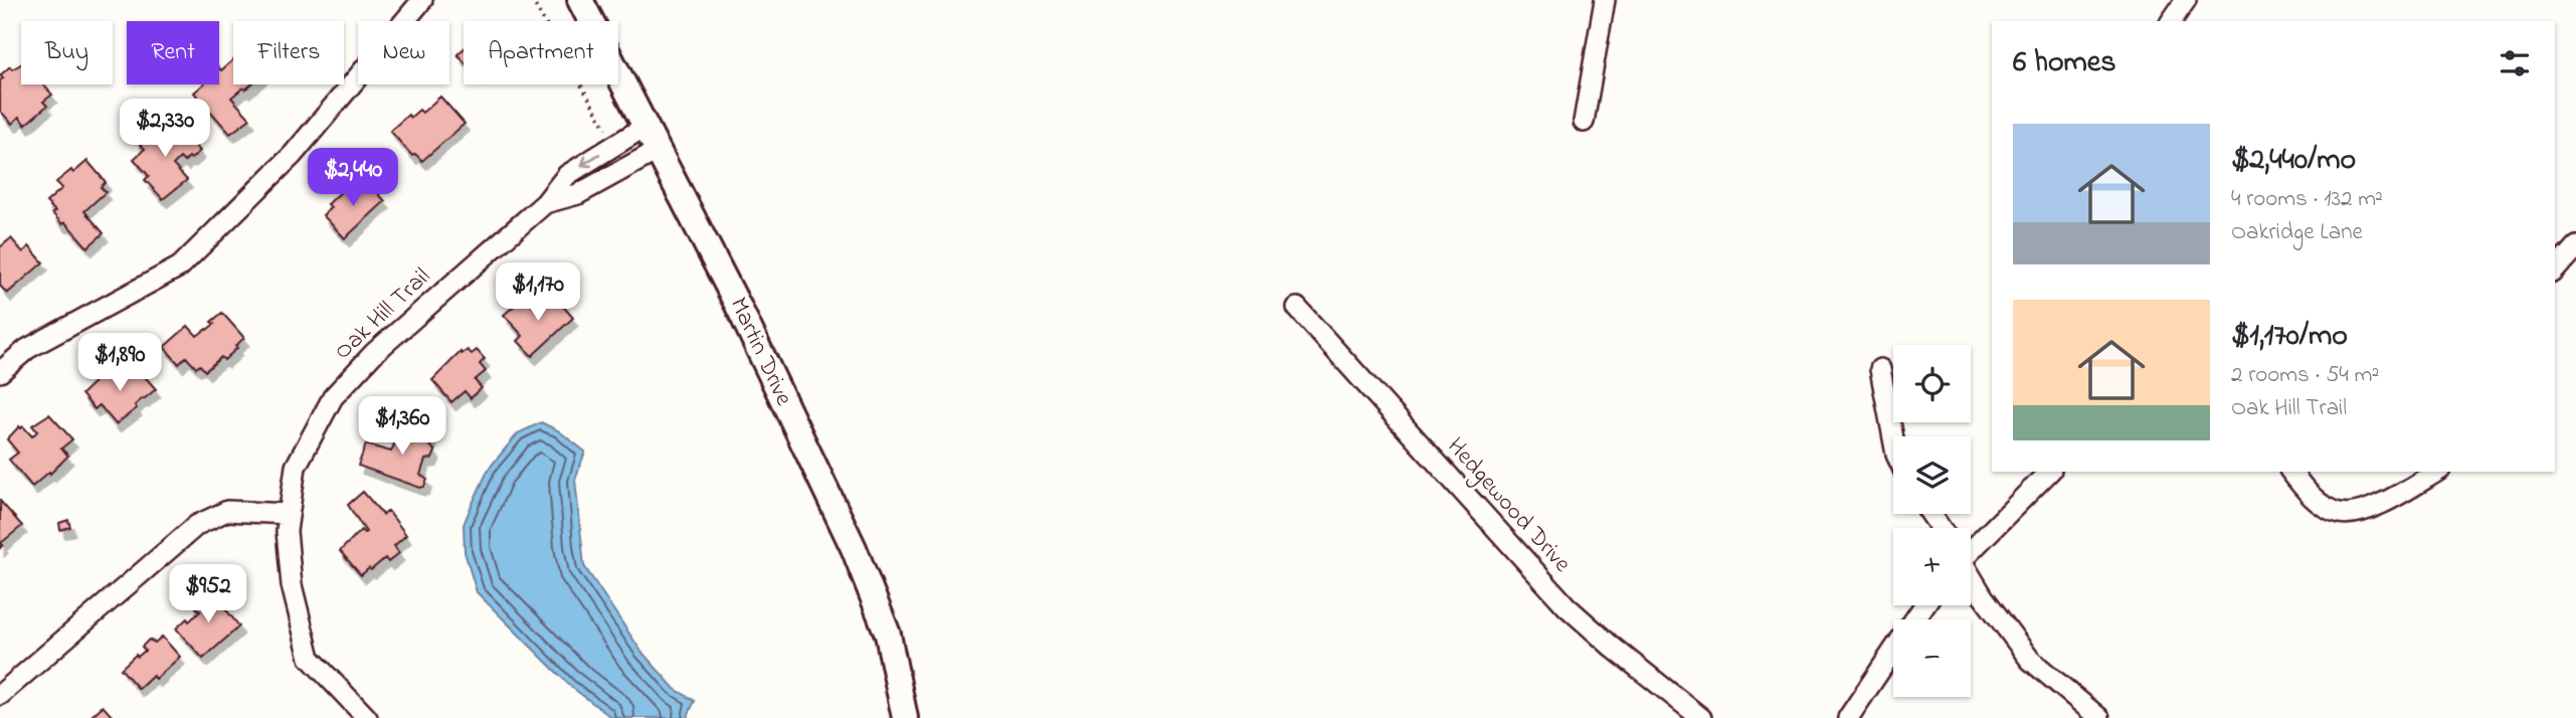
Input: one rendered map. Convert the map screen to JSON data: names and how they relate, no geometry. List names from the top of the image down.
{
  "streets": {
    "street": ["Oak Hill Trail", "Martin Drive", "Hedgewood Drive"]
  },
  "crossings": [
    ["Oak Hill Trail", "Martin Drive"]
  ],
  "page": {
    "chip": [
      "Buy",
      "Rent",
      "Filters",
      "New",
      "Apartment"
    ],
    "heading": "6 homes",
    "price": [
      "$2,330",
      "$2,440",
      "$1,170",
      "$1,890",
      "$1,360",
      "$952"
    ],
    "list": [
      {
        "name": "$2,440/mo",
        "note": "4 rooms · 132 m² · Oakridge Lane"
      },
      {
        "name": "$1,170/mo",
        "note": "2 rooms · 54 m² · Oak Hill Trail"
      }
    ],
    "map_buttons": ["+", "−"]
  }
}
